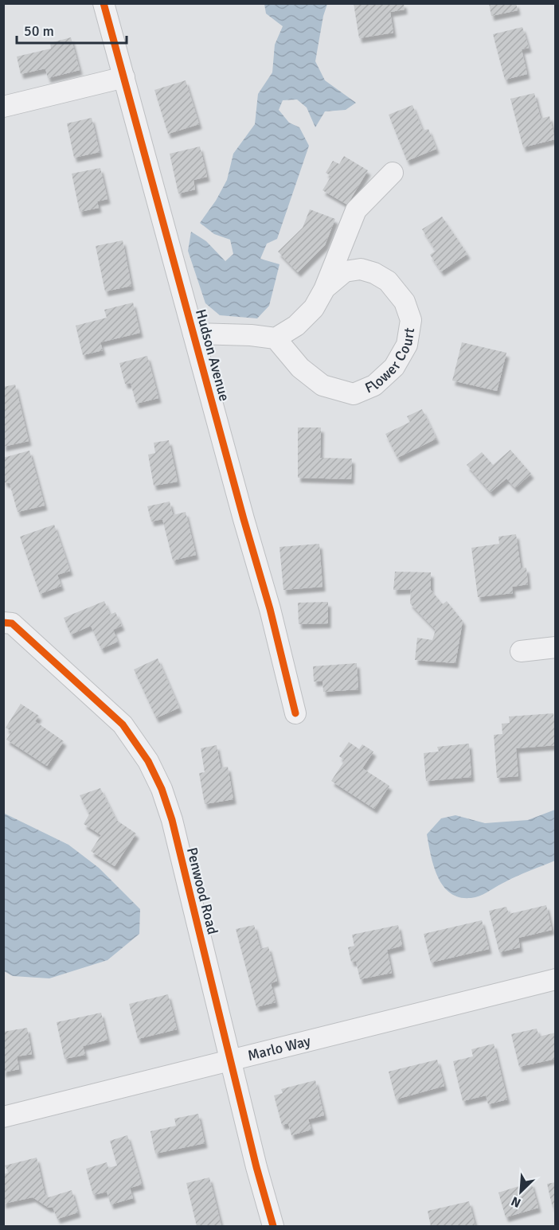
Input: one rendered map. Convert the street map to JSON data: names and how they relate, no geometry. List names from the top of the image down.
{
  "streets": {
    "street": [
      "Hudson Avenue",
      "Flower Court",
      "Penwood Road",
      "Marlo Way"
    ]
  },
  "crossings": [
    ["Penwood Road", "Marlo Way"]
  ],
  "scale_bar": "50 m",
  "north": "bottom left"
}
